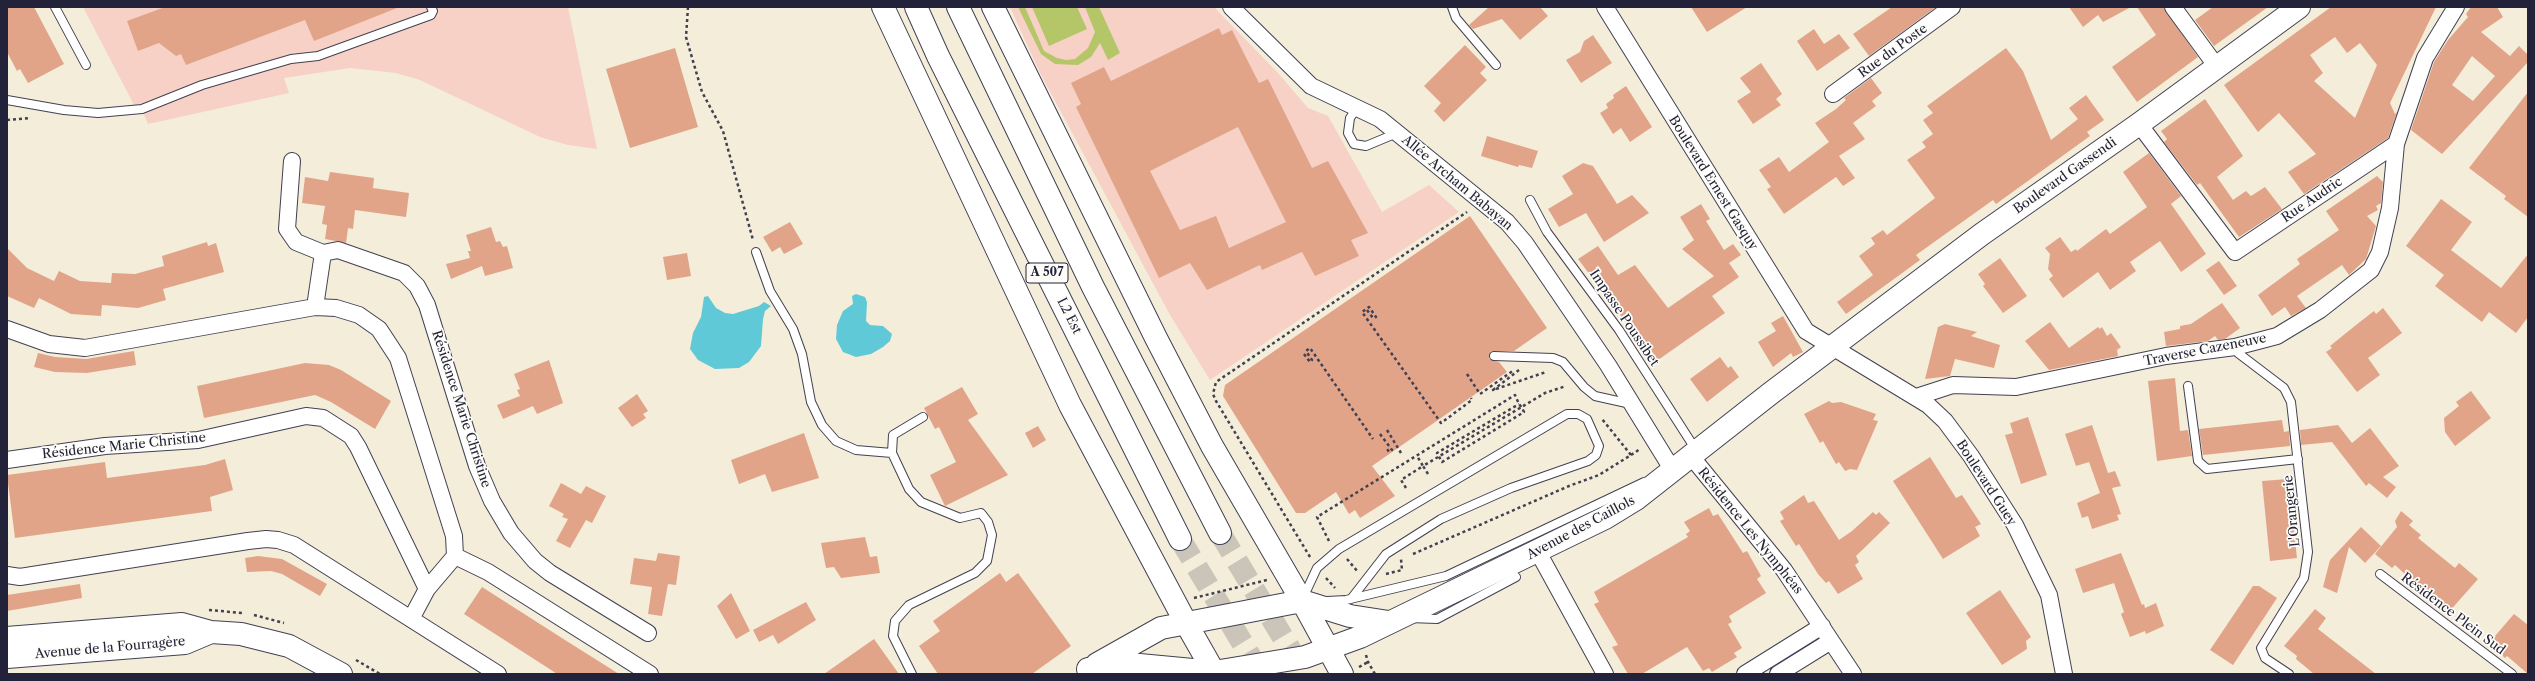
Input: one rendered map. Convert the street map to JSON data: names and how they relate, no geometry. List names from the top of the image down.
{
  "streets": {
    "main road": [
      "Boulevard Gassendi",
      "A 507",
      "L2 Est",
      "Avenue des Caillols",
      "Avenue de la Fourragère"
    ],
    "street": [
      "Rue du Poste",
      "Allée Archam Babayan",
      "Boulevard Ernest Gasquy",
      "Rue Audric",
      "Traverse Cazeneuve",
      "Résidence Marie Christine",
      "Boulevard Guey",
      "Résidence Les Nymphéas"
    ],
    "lane": ["Impasse Poussibet", "L'Orangerie", "Résidence Plein Sud"]
  },
  "crossings": [
    ["Boulevard Gassendi", "Boulevard Ernest Gasquy"],
    ["Boulevard Gassendi", "Rue Audric"],
    ["Boulevard Gassendi", "Boulevard Guey"],
    ["Boulevard Gassendi", "Avenue des Caillols"],
    ["Allée Archam Babayan", "Avenue des Caillols"],
    ["Boulevard Ernest Gasquy", "Boulevard Guey"],
    ["Boulevard Ernest Gasquy", "Avenue des Caillols"],
    ["Rue Audric", "Traverse Cazeneuve"],
    ["Impasse Poussibet", "Avenue des Caillols"],
    ["Impasse Poussibet", "Résidence Les Nymphéas"],
    ["Traverse Cazeneuve", "Boulevard Guey"],
    ["Traverse Cazeneuve", "L'Orangerie"],
    ["Boulevard Guey", "Avenue des Caillols"],
    ["Avenue des Caillols", "Résidence Les Nymphéas"]
  ]
}
